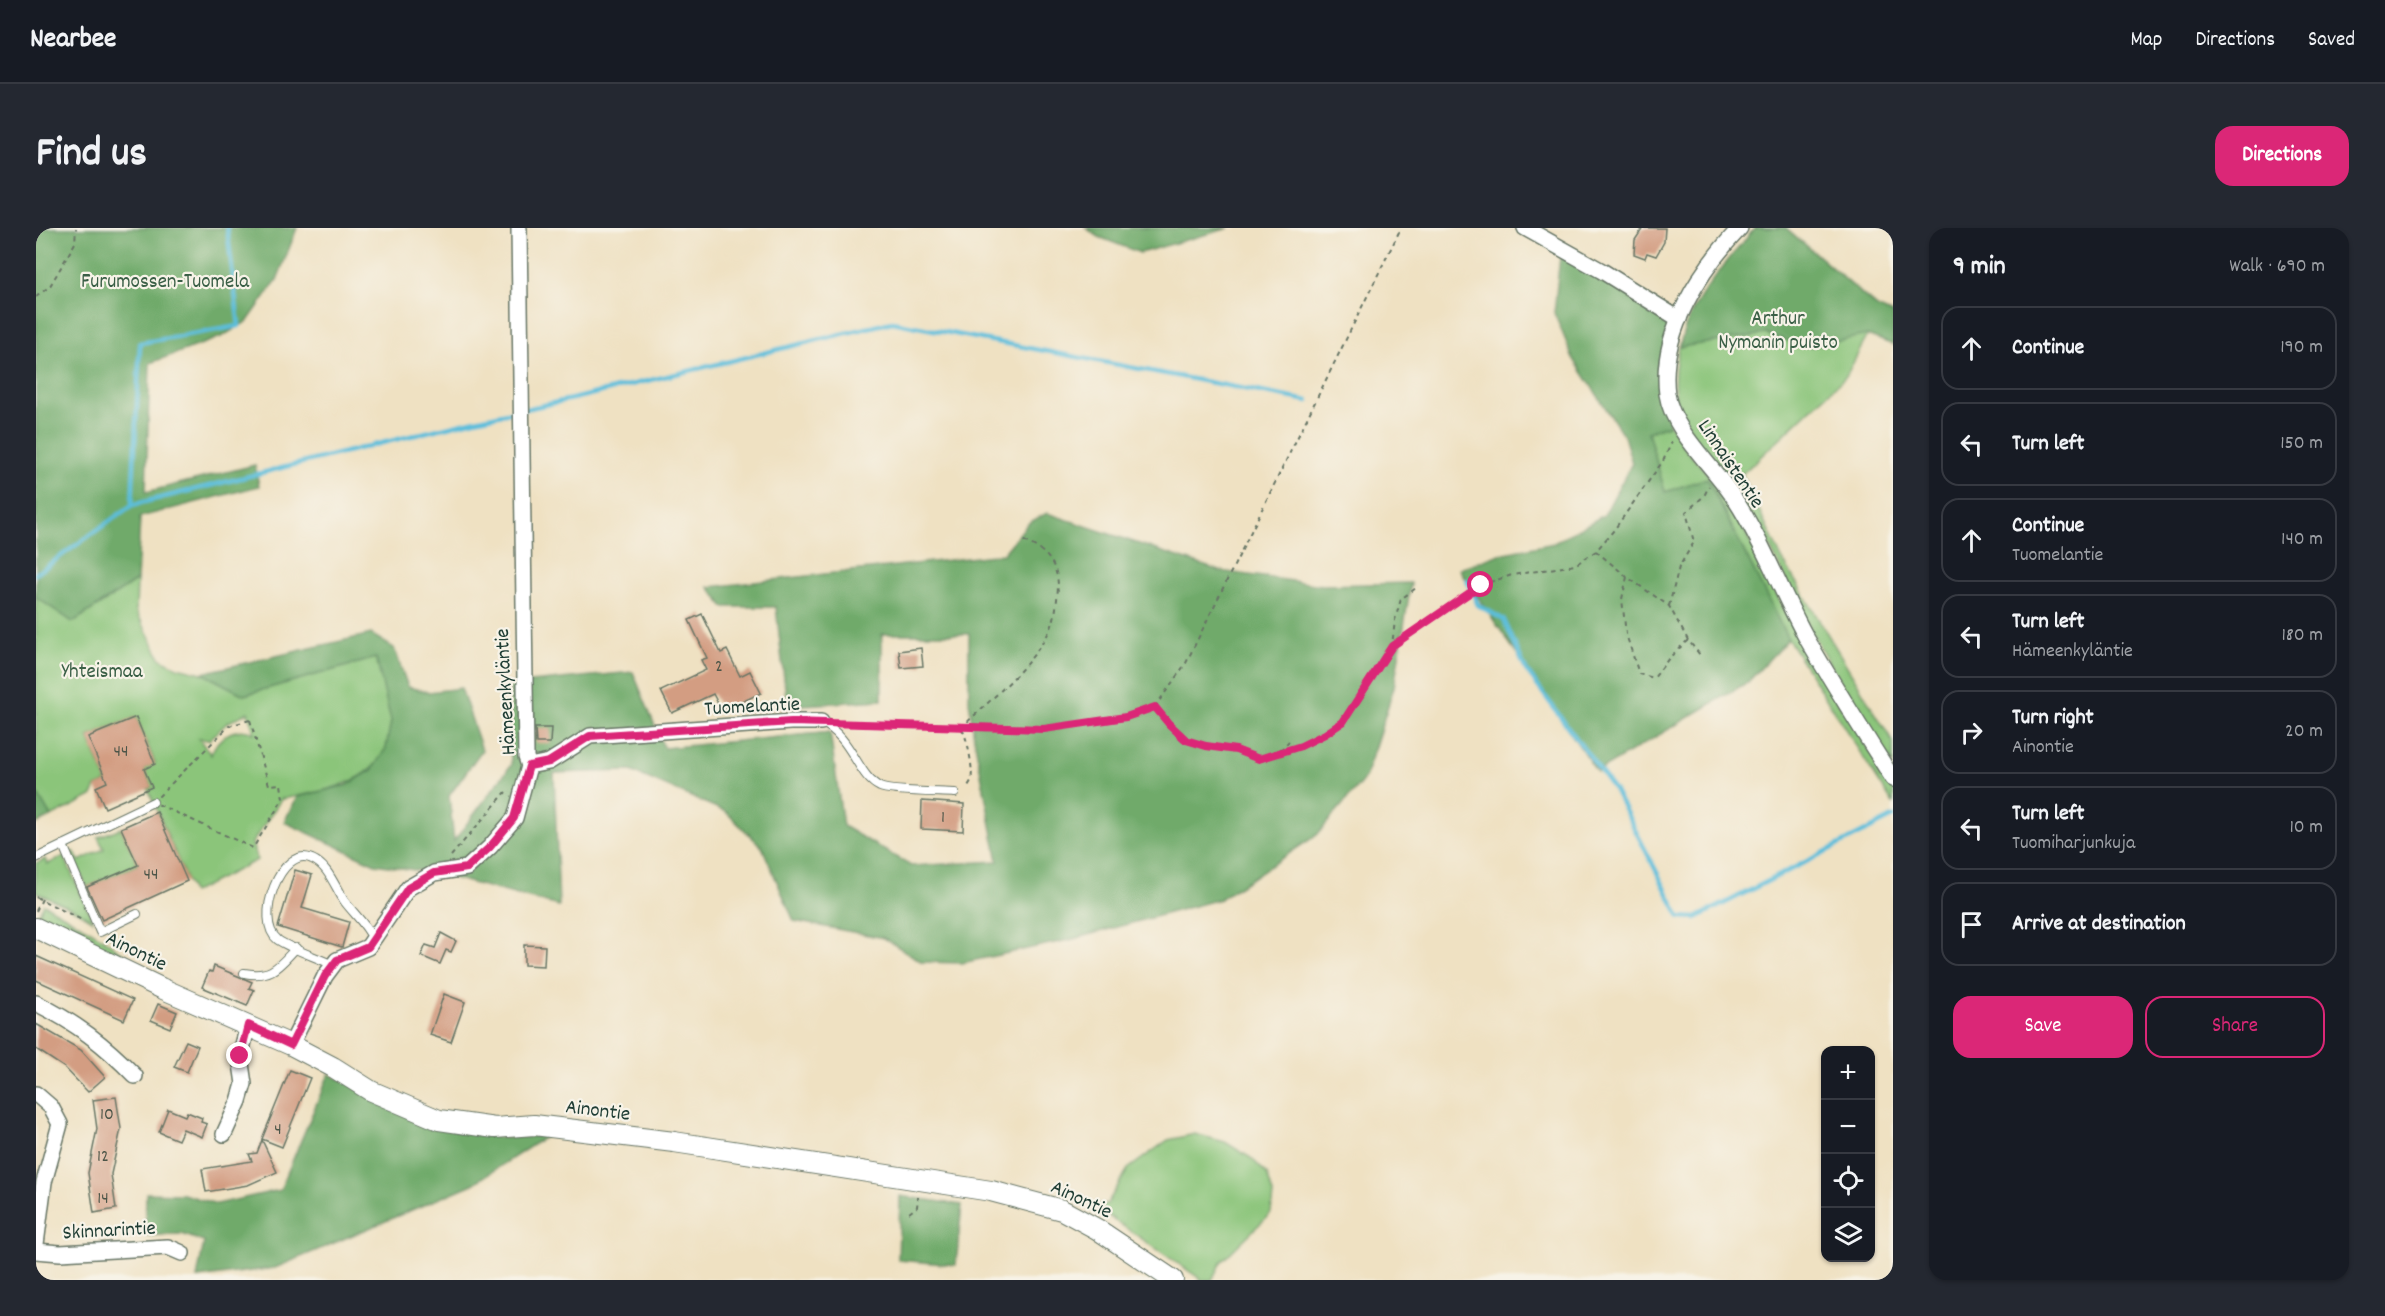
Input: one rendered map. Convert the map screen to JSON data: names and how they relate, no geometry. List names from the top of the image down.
{
  "streets": {
    "street": [
      "Linnaistentie",
      "Hämeenkyläntie",
      "Tuomelantie",
      "Ainontie",
      "Skinnarintie"
    ]
  },
  "crossings": [
    ["Hämeenkyläntie", "Tuomelantie"]
  ],
  "parks": ["Furumossen-Tuomela", "Arthur Nymanin puisto", "Yhteismaa"],
  "house_numbers": [
    "2",
    "44",
    "1",
    "44",
    "10",
    "4",
    "12",
    "14"
  ],
  "page": {
    "header": "Nearbee",
    "nav": ["Map", "Directions", "Saved"],
    "title": "Find us",
    "buttons": [
      "Directions",
      ["Save", "Share"]
    ],
    "heading": ["9 min", "Walk · 690 m"],
    "list": [
      ["Continue", "190 m"],
      ["Turn left", "150 m"],
      ["Continue", "Tuomelantie", "140 m"],
      ["Turn left", "Hämeenkyläntie", "180 m"],
      ["Turn right", "Ainontie", "20 m"],
      ["Turn left", "Tuomiharjunkuja", "10 m"],
      "Arrive at destination"
    ],
    "map_buttons": ["+", "−"]
  }
}
